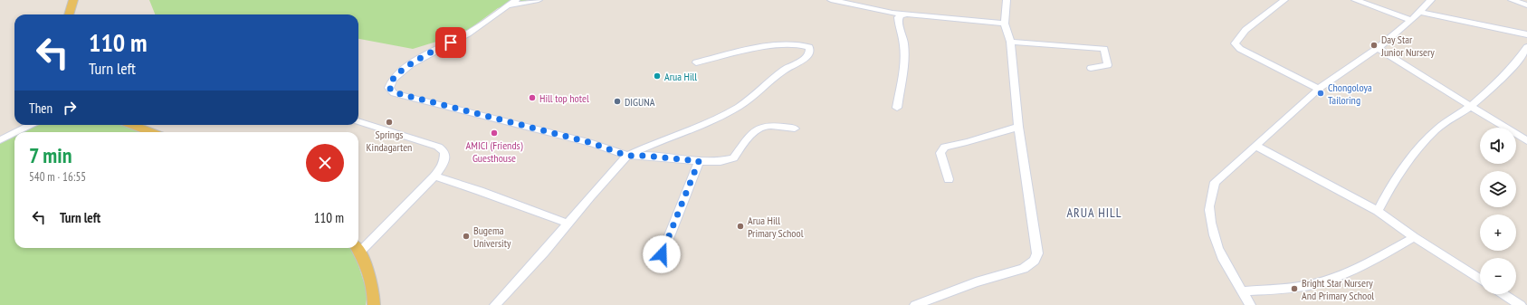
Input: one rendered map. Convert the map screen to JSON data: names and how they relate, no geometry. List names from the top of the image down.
{
  "districts": ["ARUA HILL"],
  "places": [
    "Day Star Junior Nursery",
    "Arua Hill",
    "Chongoloya Tailoring",
    "Hill top hotel",
    "DIGUNA",
    "Springs Kindagarten",
    "AMICI (Friends) Guesthouse",
    "Arua Hill Primary School",
    "Bugema University",
    "Bright Star Nursery And Primary School"
  ],
  "page": {
    "turn": ["110 m", "Turn left"],
    "then": "Then",
    "map_buttons": ["+", "−"],
    "heading": ["7 min", "540 m · 16:55"],
    "list": [
      {
        "name": "Turn left",
        "value": "110 m"
      }
    ]
  }
}
